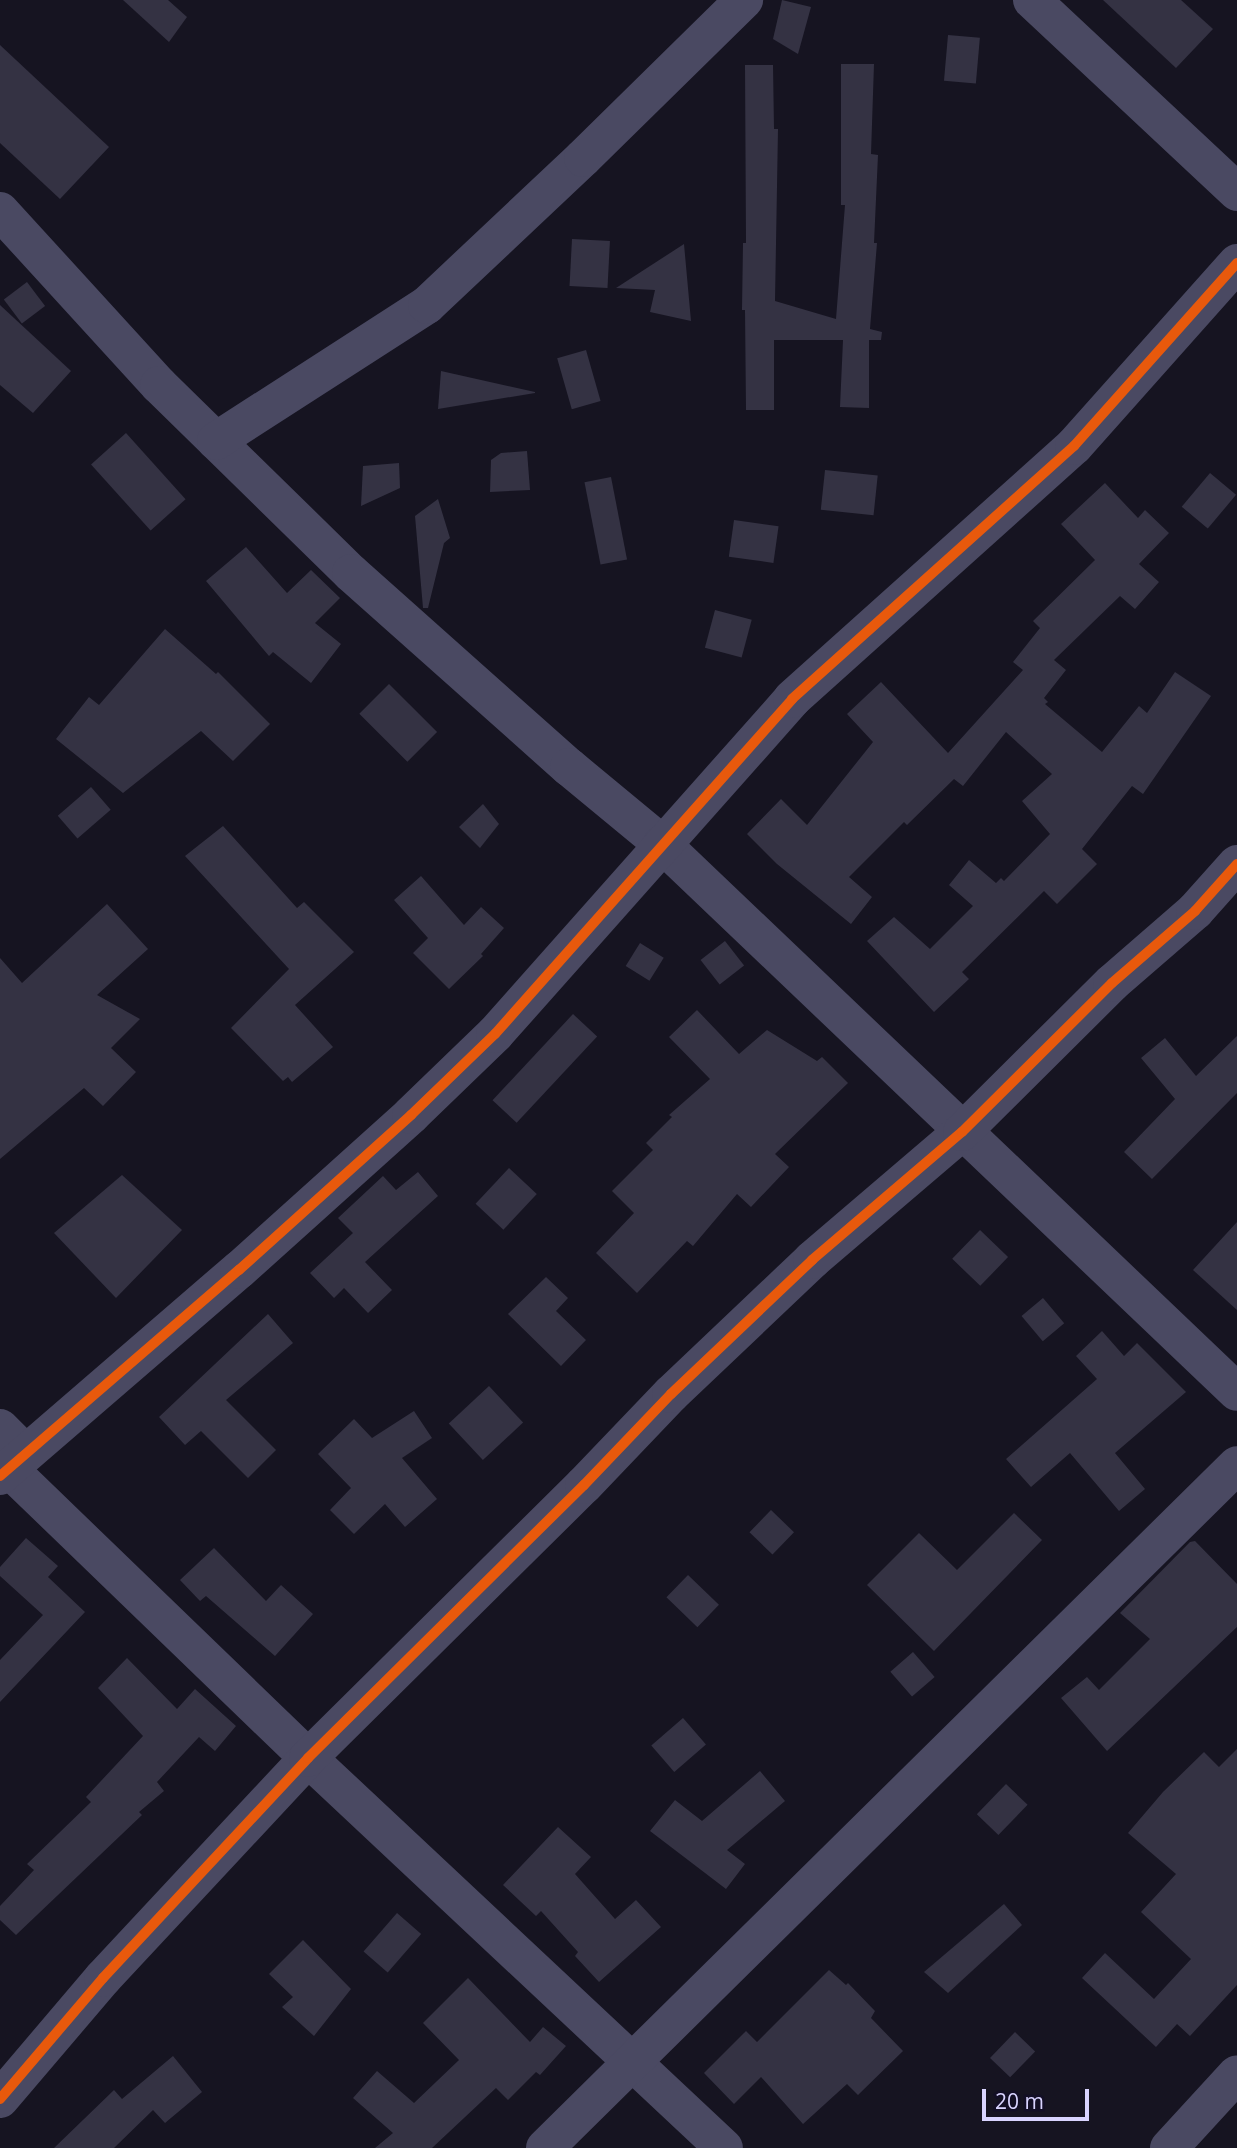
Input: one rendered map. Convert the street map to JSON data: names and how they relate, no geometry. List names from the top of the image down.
{
  "scale_bar": "20 m"
}
